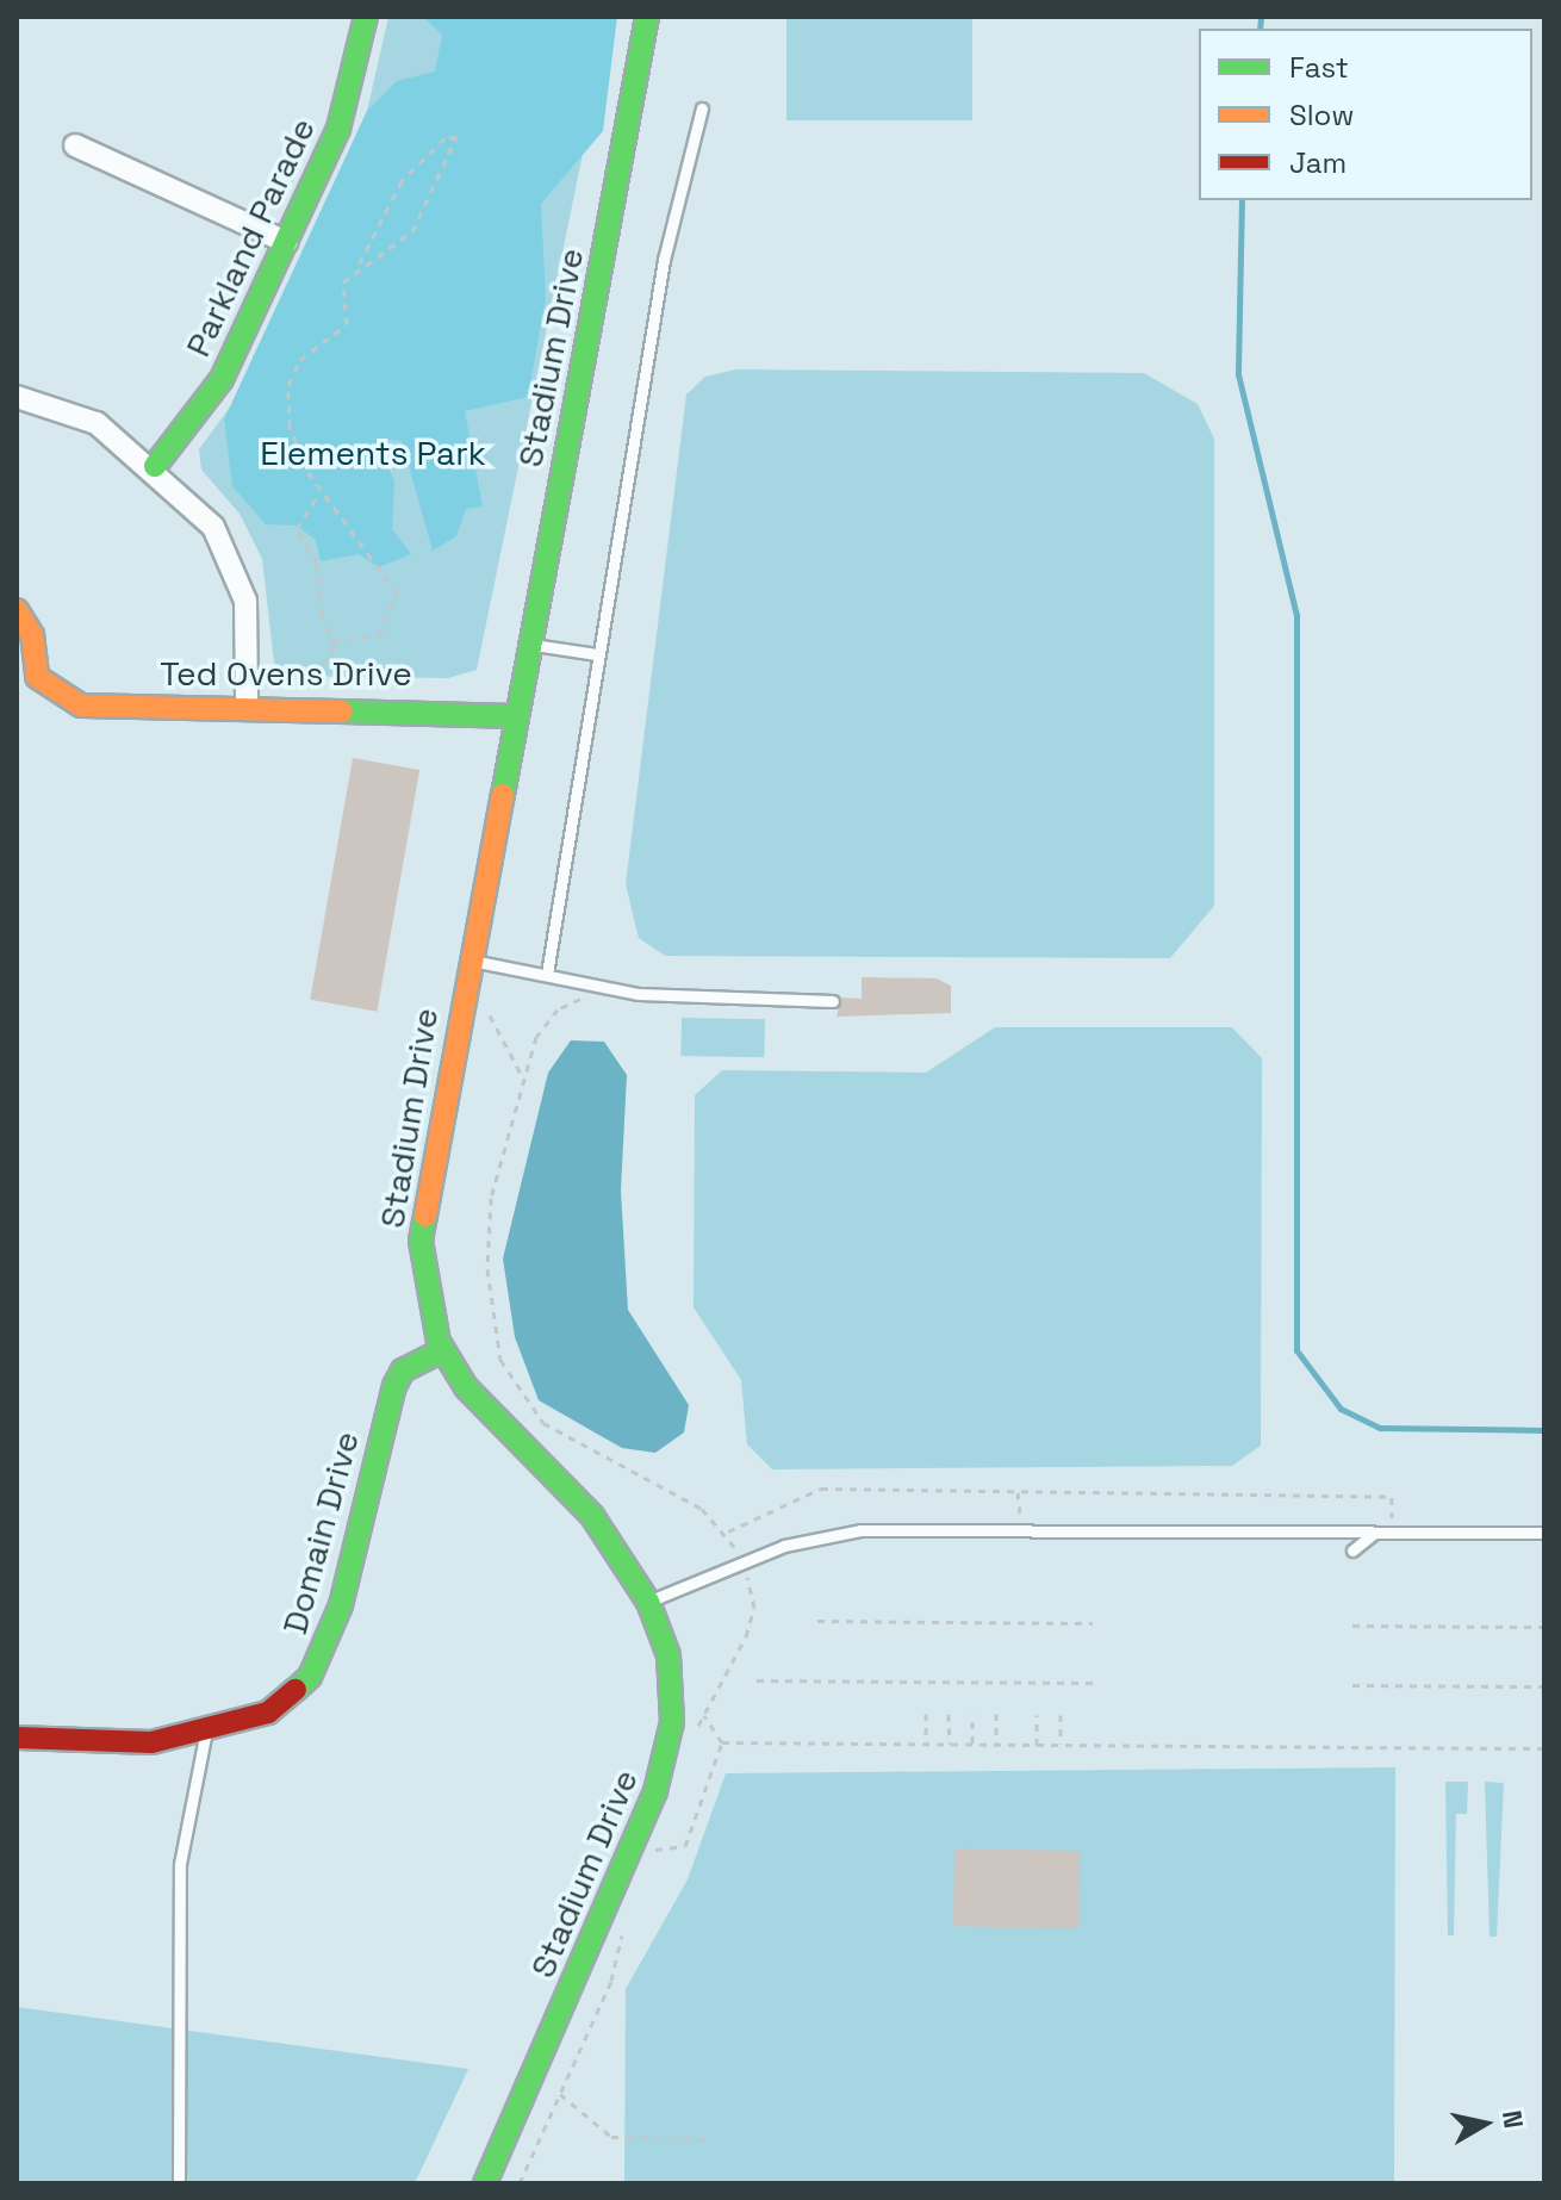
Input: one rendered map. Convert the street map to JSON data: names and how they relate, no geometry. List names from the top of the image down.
{
  "streets": {
    "main road": [
      "Parkland Parade",
      "Stadium Drive",
      "Ted Ovens Drive",
      "Domain Drive"
    ]
  },
  "crossings": [
    ["Stadium Drive", "Ted Ovens Drive"],
    ["Stadium Drive", "Domain Drive"]
  ],
  "parks": ["Elements Park"],
  "legend": ["Fast", "Slow", "Jam"],
  "north": "right"
}
